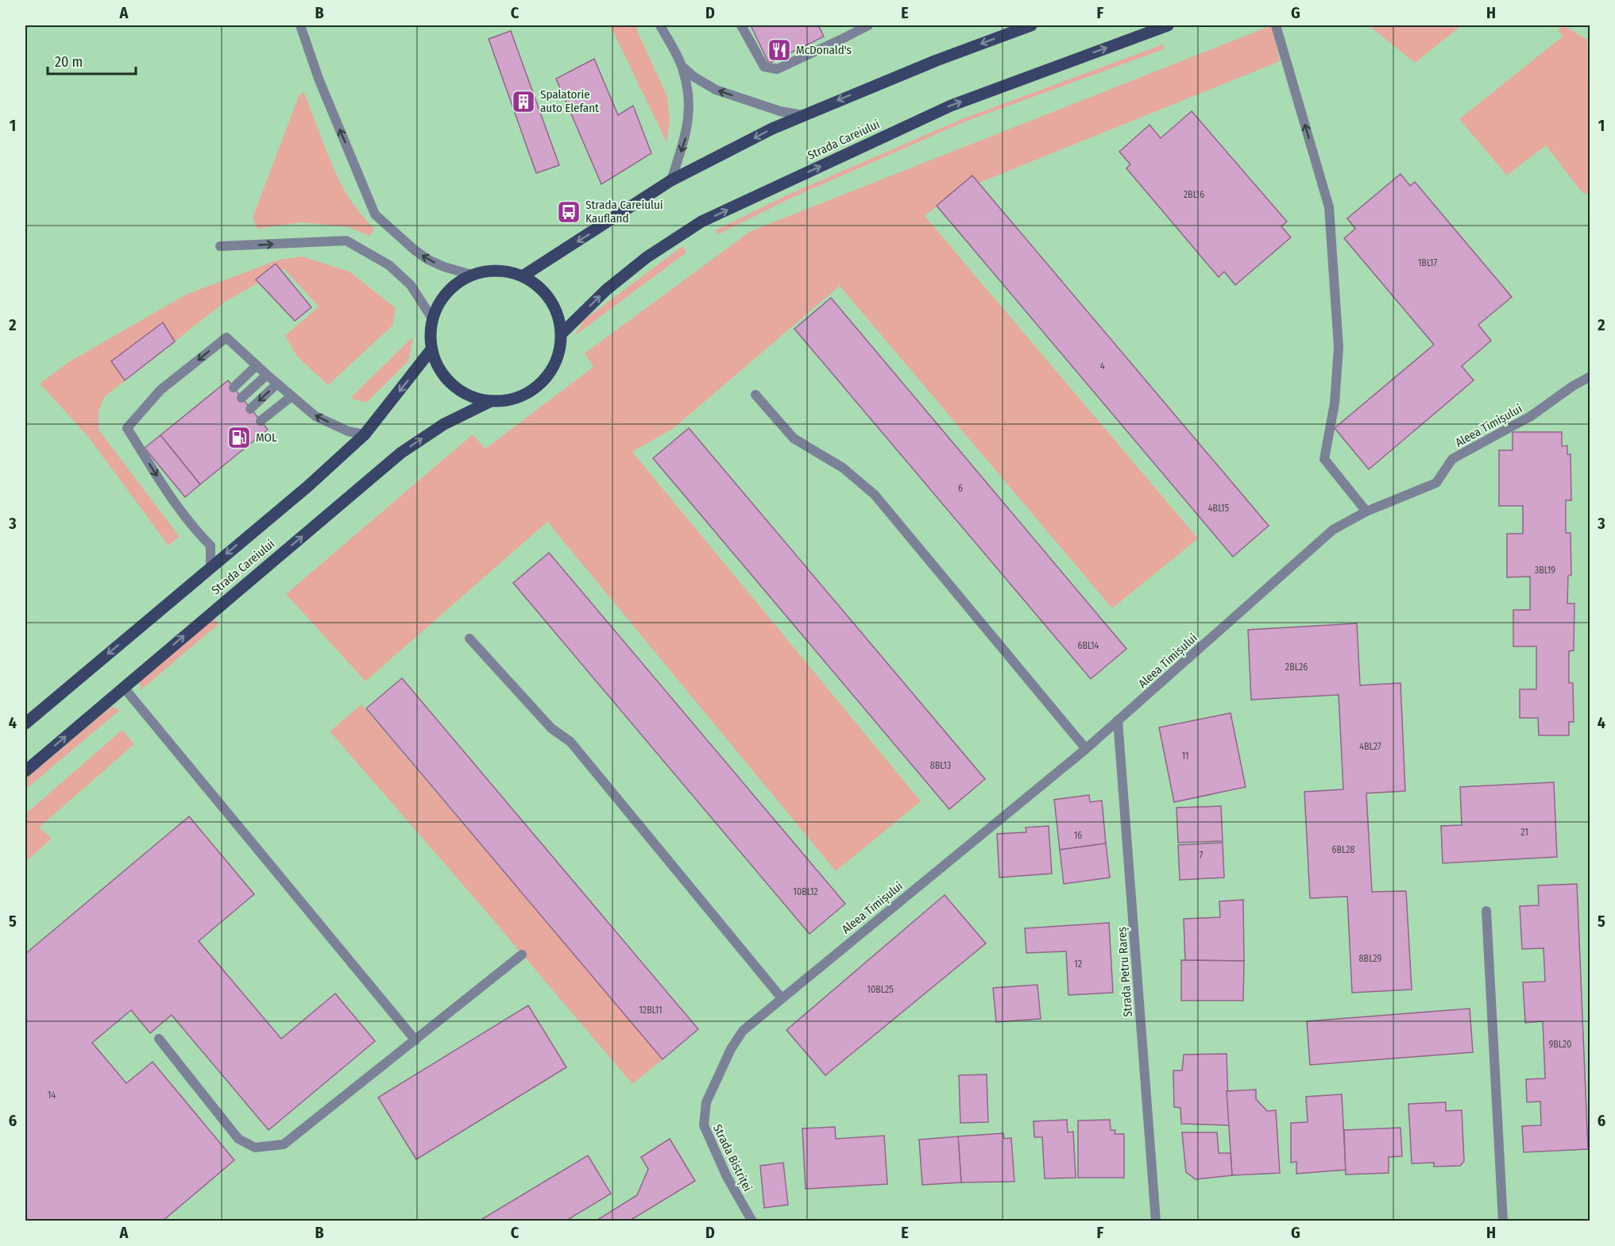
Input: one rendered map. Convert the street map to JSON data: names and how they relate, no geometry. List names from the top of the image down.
{
  "streets": {
    "main road": ["Strada Careiului"],
    "street": ["Aleea Timișului", "Strada Petru Rareș", "Strada Bistriței"]
  },
  "crossings": [
    ["Aleea Timișului", "Strada Petru Rareș"],
    ["Aleea Timișului", "Strada Bistriței"]
  ],
  "places": {
    "restaurant": ["McDonald's"],
    "building": ["Spalatorie auto Elefant"],
    "bus stop": ["Strada Careiului Kaufland"],
    "fuel station": ["MOL"]
  },
  "house_numbers": [
    "2BL16",
    "1BL17",
    "4",
    "6",
    "4BL15",
    "3BL19",
    "6BL14",
    "2BL26",
    "4BL27",
    "11",
    "8BL13",
    "21",
    "16",
    "6BL28",
    "7",
    "10BL12",
    "8BL29",
    "12",
    "10BL25",
    "12BL11",
    "9BL20",
    "14"
  ],
  "scale_bar": "20 m",
  "grid": {
    "columns": [
      "A",
      "B",
      "C",
      "D",
      "E",
      "F",
      "G",
      "H"
    ],
    "rows": [
      "1",
      "2",
      "3",
      "4",
      "5",
      "6"
    ]
  }
}
